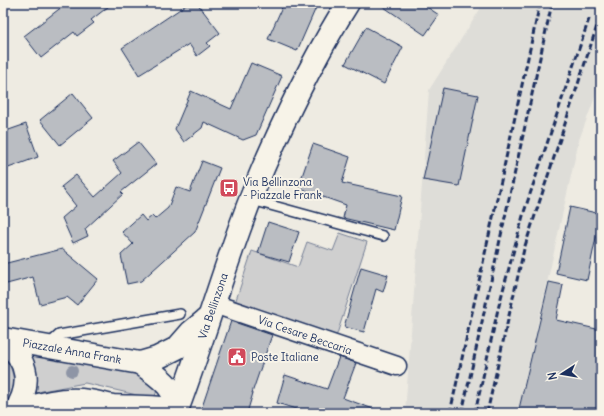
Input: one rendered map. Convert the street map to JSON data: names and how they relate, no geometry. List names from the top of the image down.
{
  "streets": {
    "main road": ["Via Bellinzona", "Piazzale Anna Frank"],
    "street": ["Via Cesare Beccaria"]
  },
  "crossings": [
    ["Via Bellinzona", "Via Cesare Beccaria"],
    ["Via Bellinzona", "Piazzale Anna Frank"],
    ["Via Cesare Beccaria", "Piazzale Anna Frank"]
  ],
  "places": {
    "bus stop": ["Via Bellinzona - Piazzale Frank"],
    "public building": ["Poste Italiane"]
  },
  "north": "left"
}
